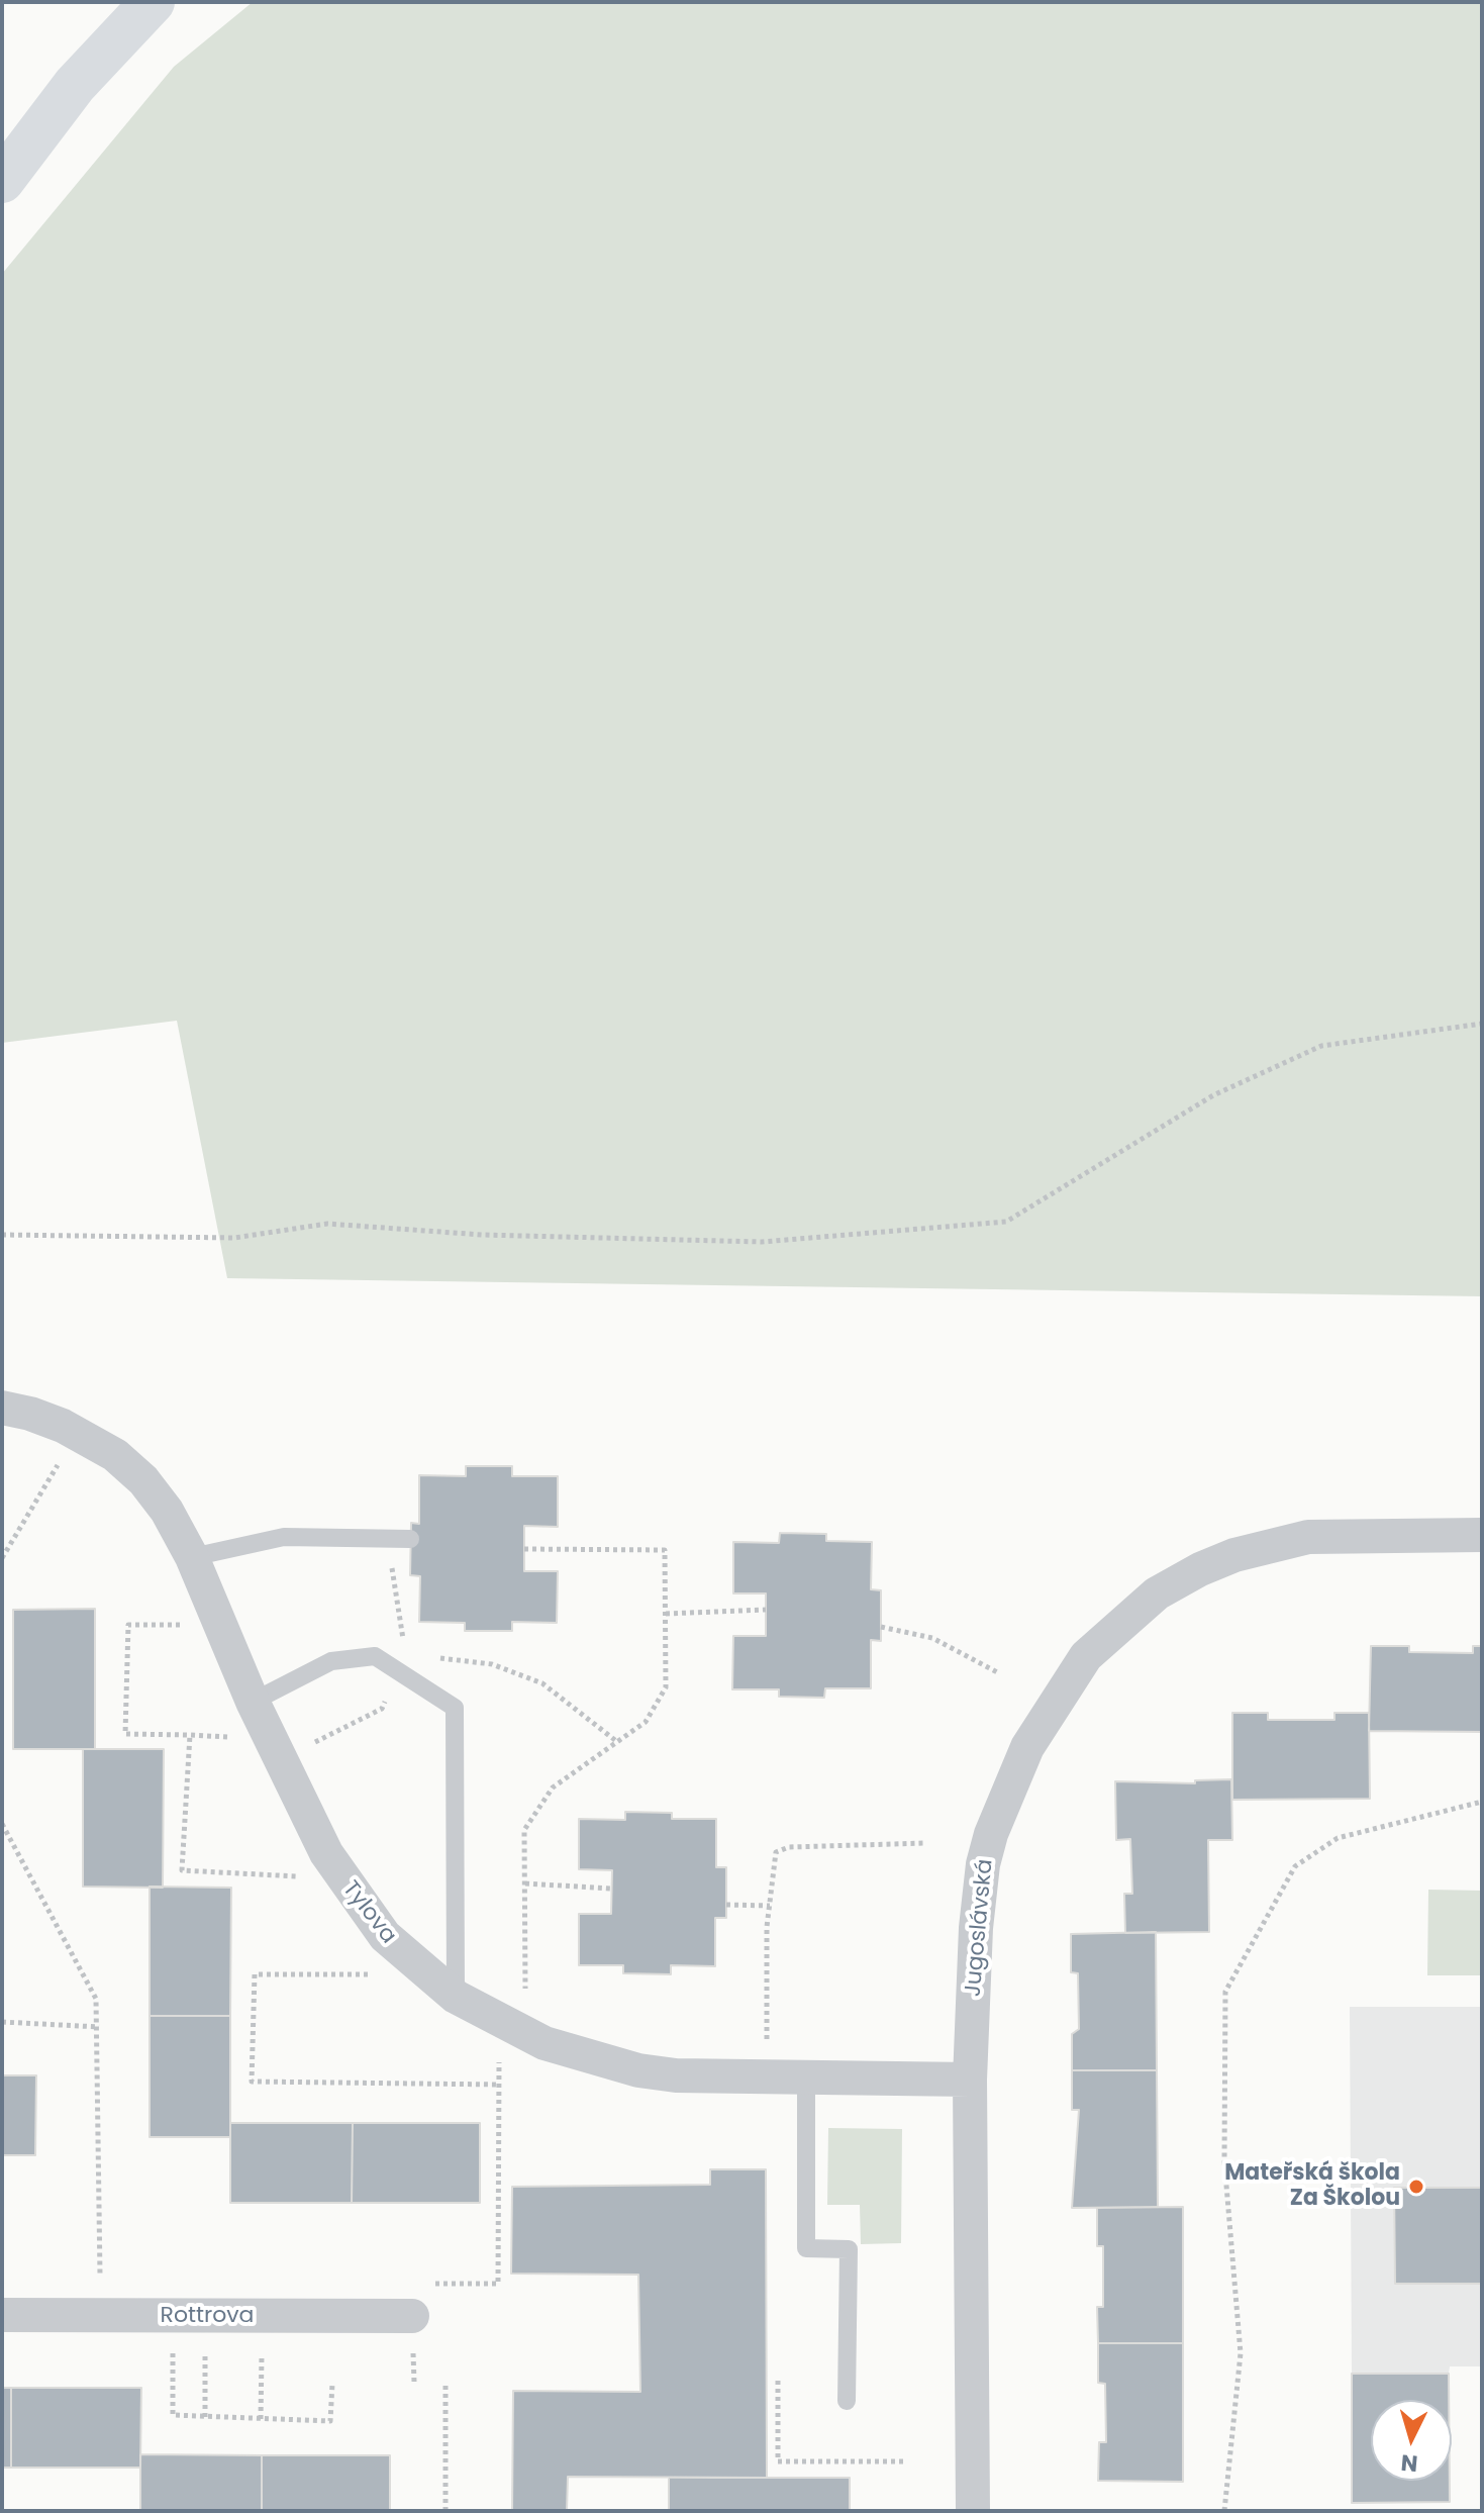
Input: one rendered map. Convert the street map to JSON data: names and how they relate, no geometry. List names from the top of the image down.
{
  "streets": {
    "street": ["Tylova", "Jugoslávská", "Rottrova"]
  },
  "crossings": [
    ["Tylova", "Jugoslávská"]
  ],
  "places": ["Mateřská škola Za Školou"],
  "north": "bottom"
}
